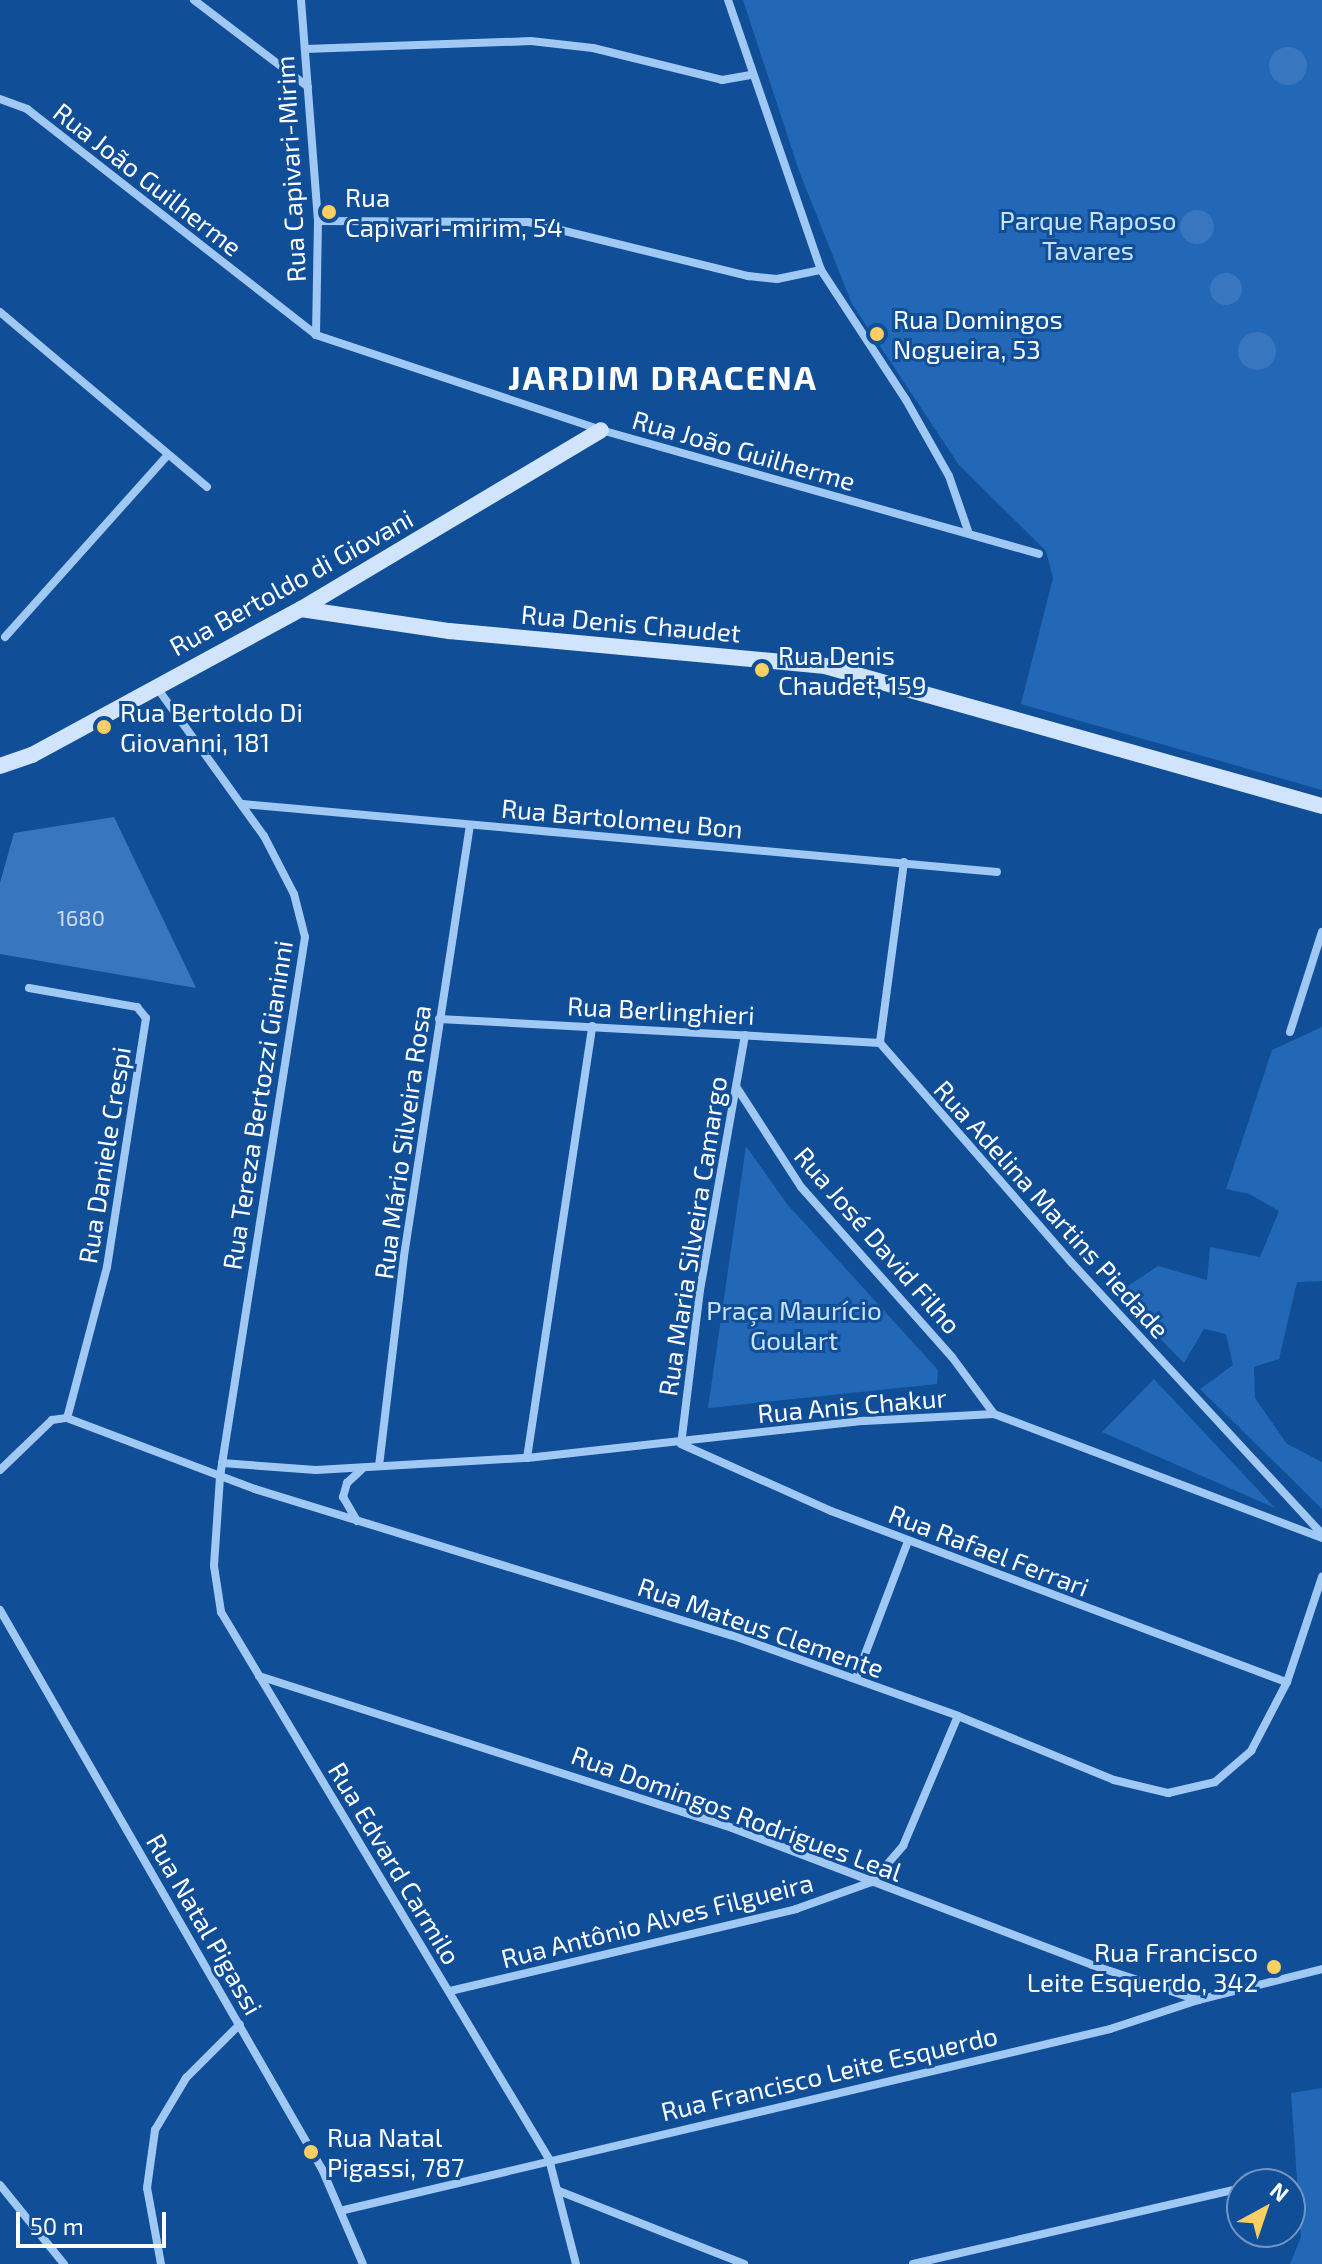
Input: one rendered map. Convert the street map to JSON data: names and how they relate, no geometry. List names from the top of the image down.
{
  "streets": {
    "street": [
      "Rua Capivari-Mirim",
      "Rua João Guilherme",
      "Rua Bertoldo di Giovani",
      "Rua Denis Chaudet",
      "Rua Bartolomeu Bon",
      "Rua Berlinghieri",
      "Rua Tereza Bertozzi Gianinni",
      "Rua Mário Silveira Rosa",
      "Rua Daniele Crespi",
      "Rua Adelina Martins Piedade",
      "Rua Maria Silveira Camargo",
      "Rua José David Filho",
      "Rua Anis Chakur",
      "Rua Rafael Ferrari",
      "Rua Mateus Clemente",
      "Rua Domingos Rodrigues Leal",
      "Rua Edvard Carmilo",
      "Rua Antônio Alves Filgueira",
      "Rua Natal Pigassi",
      "Rua Francisco Leite Esquerdo"
    ]
  },
  "crossings": [
    ["Rua Capivari-Mirim", "Rua João Guilherme"],
    ["Rua João Guilherme", "Rua Bertoldo di Giovani"],
    ["Rua Bertoldo di Giovani", "Rua Denis Chaudet"],
    ["Rua Bertoldo di Giovani", "Rua Tereza Bertozzi Gianinni"],
    ["Rua Bartolomeu Bon", "Rua Tereza Bertozzi Gianinni"],
    ["Rua Bartolomeu Bon", "Rua Mário Silveira Rosa"],
    ["Rua Berlinghieri", "Rua Mário Silveira Rosa"],
    ["Rua Berlinghieri", "Rua Adelina Martins Piedade"],
    ["Rua Berlinghieri", "Rua Maria Silveira Camargo"],
    ["Rua Tereza Bertozzi Gianinni", "Rua Anis Chakur"],
    ["Rua Tereza Bertozzi Gianinni", "Rua Mateus Clemente"],
    ["Rua Tereza Bertozzi Gianinni", "Rua Edvard Carmilo"],
    ["Rua Mário Silveira Rosa", "Rua Anis Chakur"],
    ["Rua Daniele Crespi", "Rua Mateus Clemente"],
    ["Rua Adelina Martins Piedade", "Rua Anis Chakur"],
    ["Rua Maria Silveira Camargo", "Rua José David Filho"],
    ["Rua Maria Silveira Camargo", "Rua Anis Chakur"],
    ["Rua Maria Silveira Camargo", "Rua Rafael Ferrari"],
    ["Rua José David Filho", "Rua Anis Chakur"],
    ["Rua Anis Chakur", "Rua Rafael Ferrari"],
    ["Rua Rafael Ferrari", "Rua Mateus Clemente"],
    ["Rua Mateus Clemente", "Rua Edvard Carmilo"],
    ["Rua Domingos Rodrigues Leal", "Rua Edvard Carmilo"],
    ["Rua Domingos Rodrigues Leal", "Rua Antônio Alves Filgueira"],
    ["Rua Domingos Rodrigues Leal", "Rua Francisco Leite Esquerdo"],
    ["Rua Edvard Carmilo", "Rua Antônio Alves Filgueira"],
    ["Rua Edvard Carmilo", "Rua Francisco Leite Esquerdo"],
    ["Rua Natal Pigassi", "Rua Francisco Leite Esquerdo"]
  ],
  "districts": ["JARDIM DRACENA"],
  "parks": ["Parque Raposo Tavares", "Praça Maurício Goulart"],
  "places": [
    "Rua Capivari-mirim, 54",
    "Rua Domingos Nogueira, 53",
    "Rua Denis Chaudet, 159",
    "Rua Bertoldo Di Giovanni, 181",
    "Rua Francisco Leite Esquerdo, 342",
    "Rua Natal Pigassi, 787"
  ],
  "house_numbers": ["1680"],
  "scale_bar": "50 m",
  "north": "top right"
}
